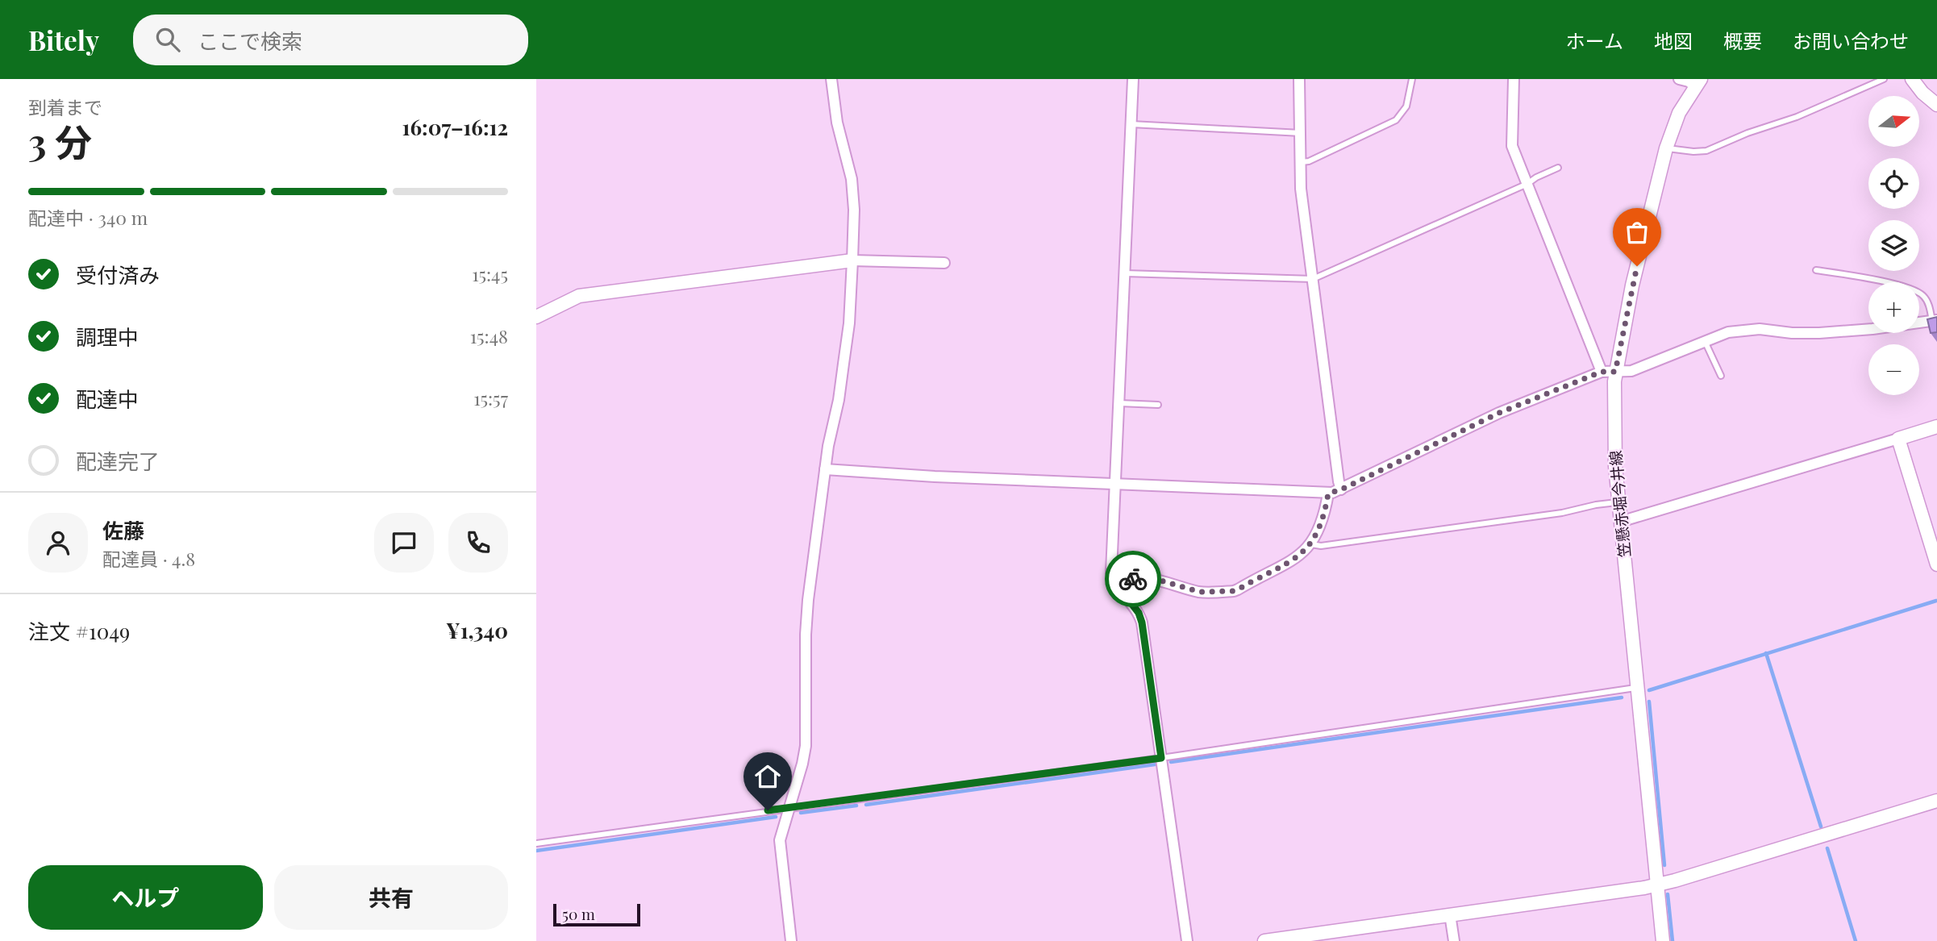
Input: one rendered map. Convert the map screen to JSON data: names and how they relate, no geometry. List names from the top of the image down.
{
  "streets": {
    "street": ["笠懸赤堀今井線"]
  },
  "scale_bar": "50 m",
  "north": "right",
  "page": {
    "header": "Bitely",
    "search": "ここで検索",
    "nav": [
      "ホーム",
      "地図",
      "概要",
      "お問い合わせ"
    ],
    "heading": ["3 分", "到着まで", "16:07–16:12"],
    "panel": [
      "佐藤",
      "配達員 · 4.8",
      "注文 #1049",
      "¥1,340"
    ],
    "map_buttons": ["+", "−"],
    "bar": "配達中 · 340 m",
    "list": [
      ["受付済み", "15:45"],
      ["調理中", "15:48"],
      ["配達中", "15:57"],
      "配達完了"
    ],
    "buttons": ["ヘルプ", "共有"],
    "scale": "50 m"
  }
}
